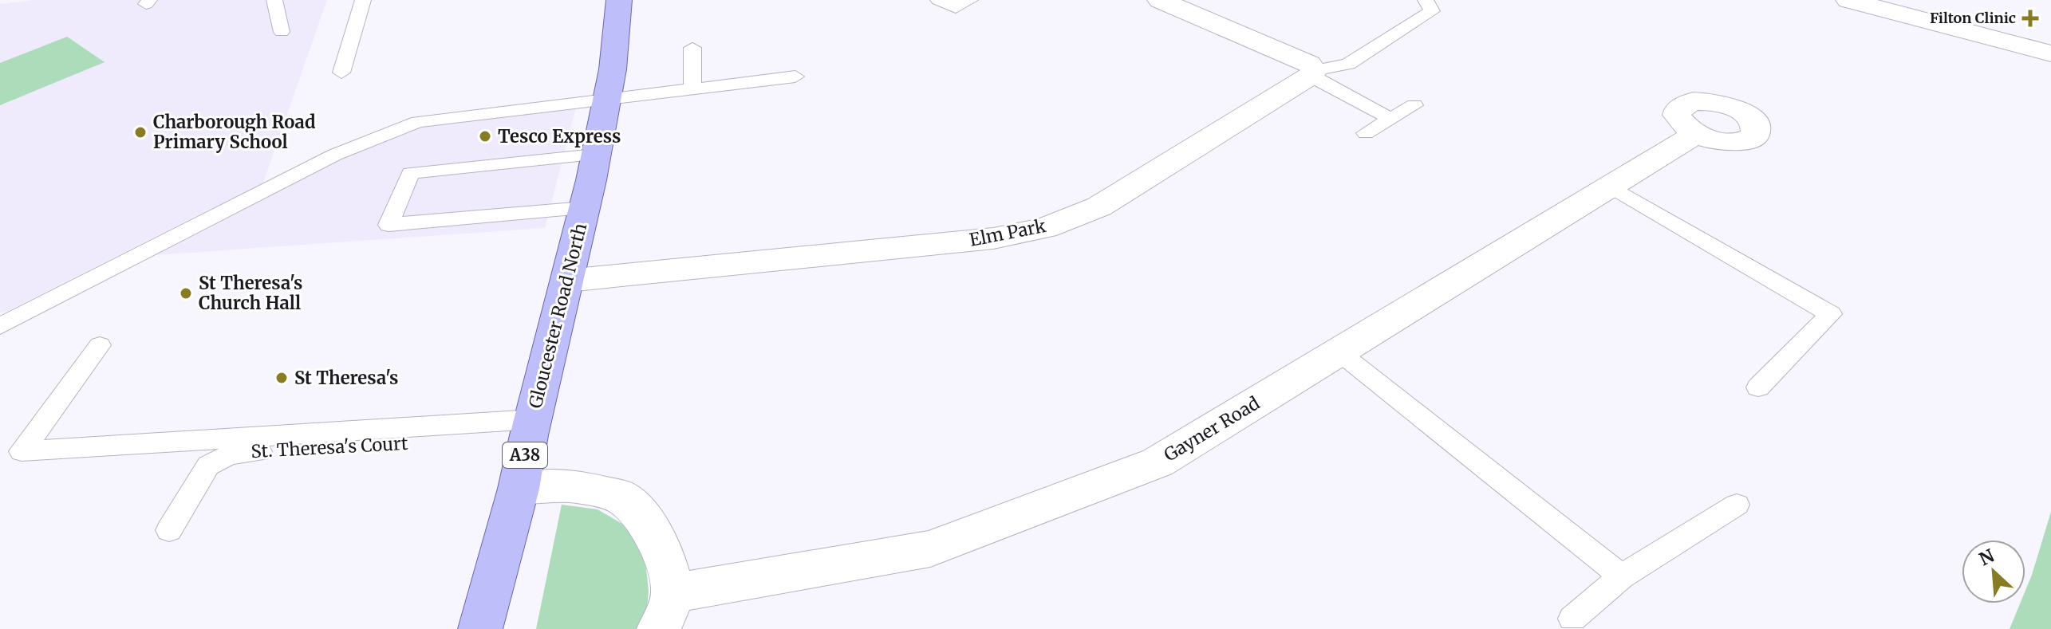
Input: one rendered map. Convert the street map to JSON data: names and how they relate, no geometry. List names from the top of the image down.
{
  "streets": {
    "main road": ["Gloucester Road North", "A38"],
    "street": ["Elm Park", "Gayner Road"],
    "lane": ["St. Theresa's Court"]
  },
  "crossings": [
    ["Elm Park", "Gloucester Road North"],
    ["Gloucester Road North", "Gayner Road"],
    ["Gloucester Road North", "St. Theresa's Court"]
  ],
  "places": {
    "health": ["Filton Clinic"],
    "other": [
      "Charborough Road Primary School",
      "Tesco Express",
      "St Theresa's Church Hall",
      "St Theresa's"
    ]
  },
  "north": "top left"
}
